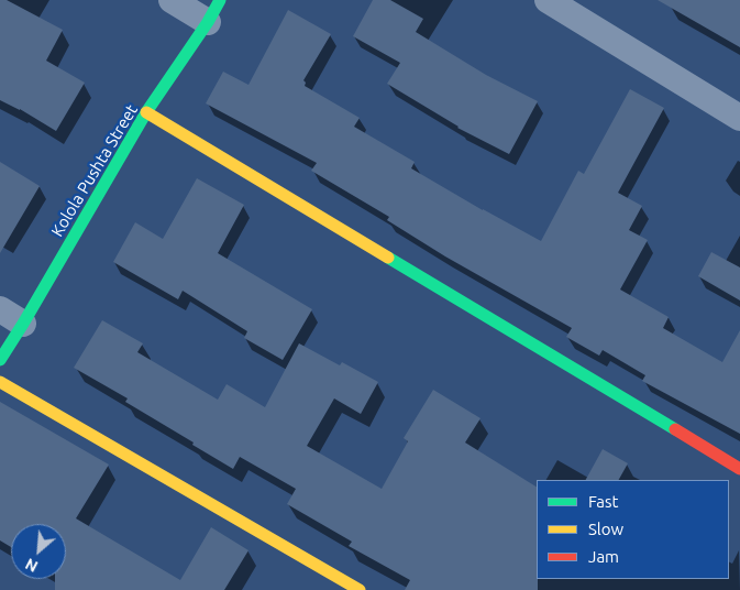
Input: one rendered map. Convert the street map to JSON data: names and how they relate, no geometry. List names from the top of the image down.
{
  "streets": {
    "street": ["Kolola Pushta Street"]
  },
  "legend": ["Fast", "Slow", "Jam"],
  "north": "bottom left"
}
